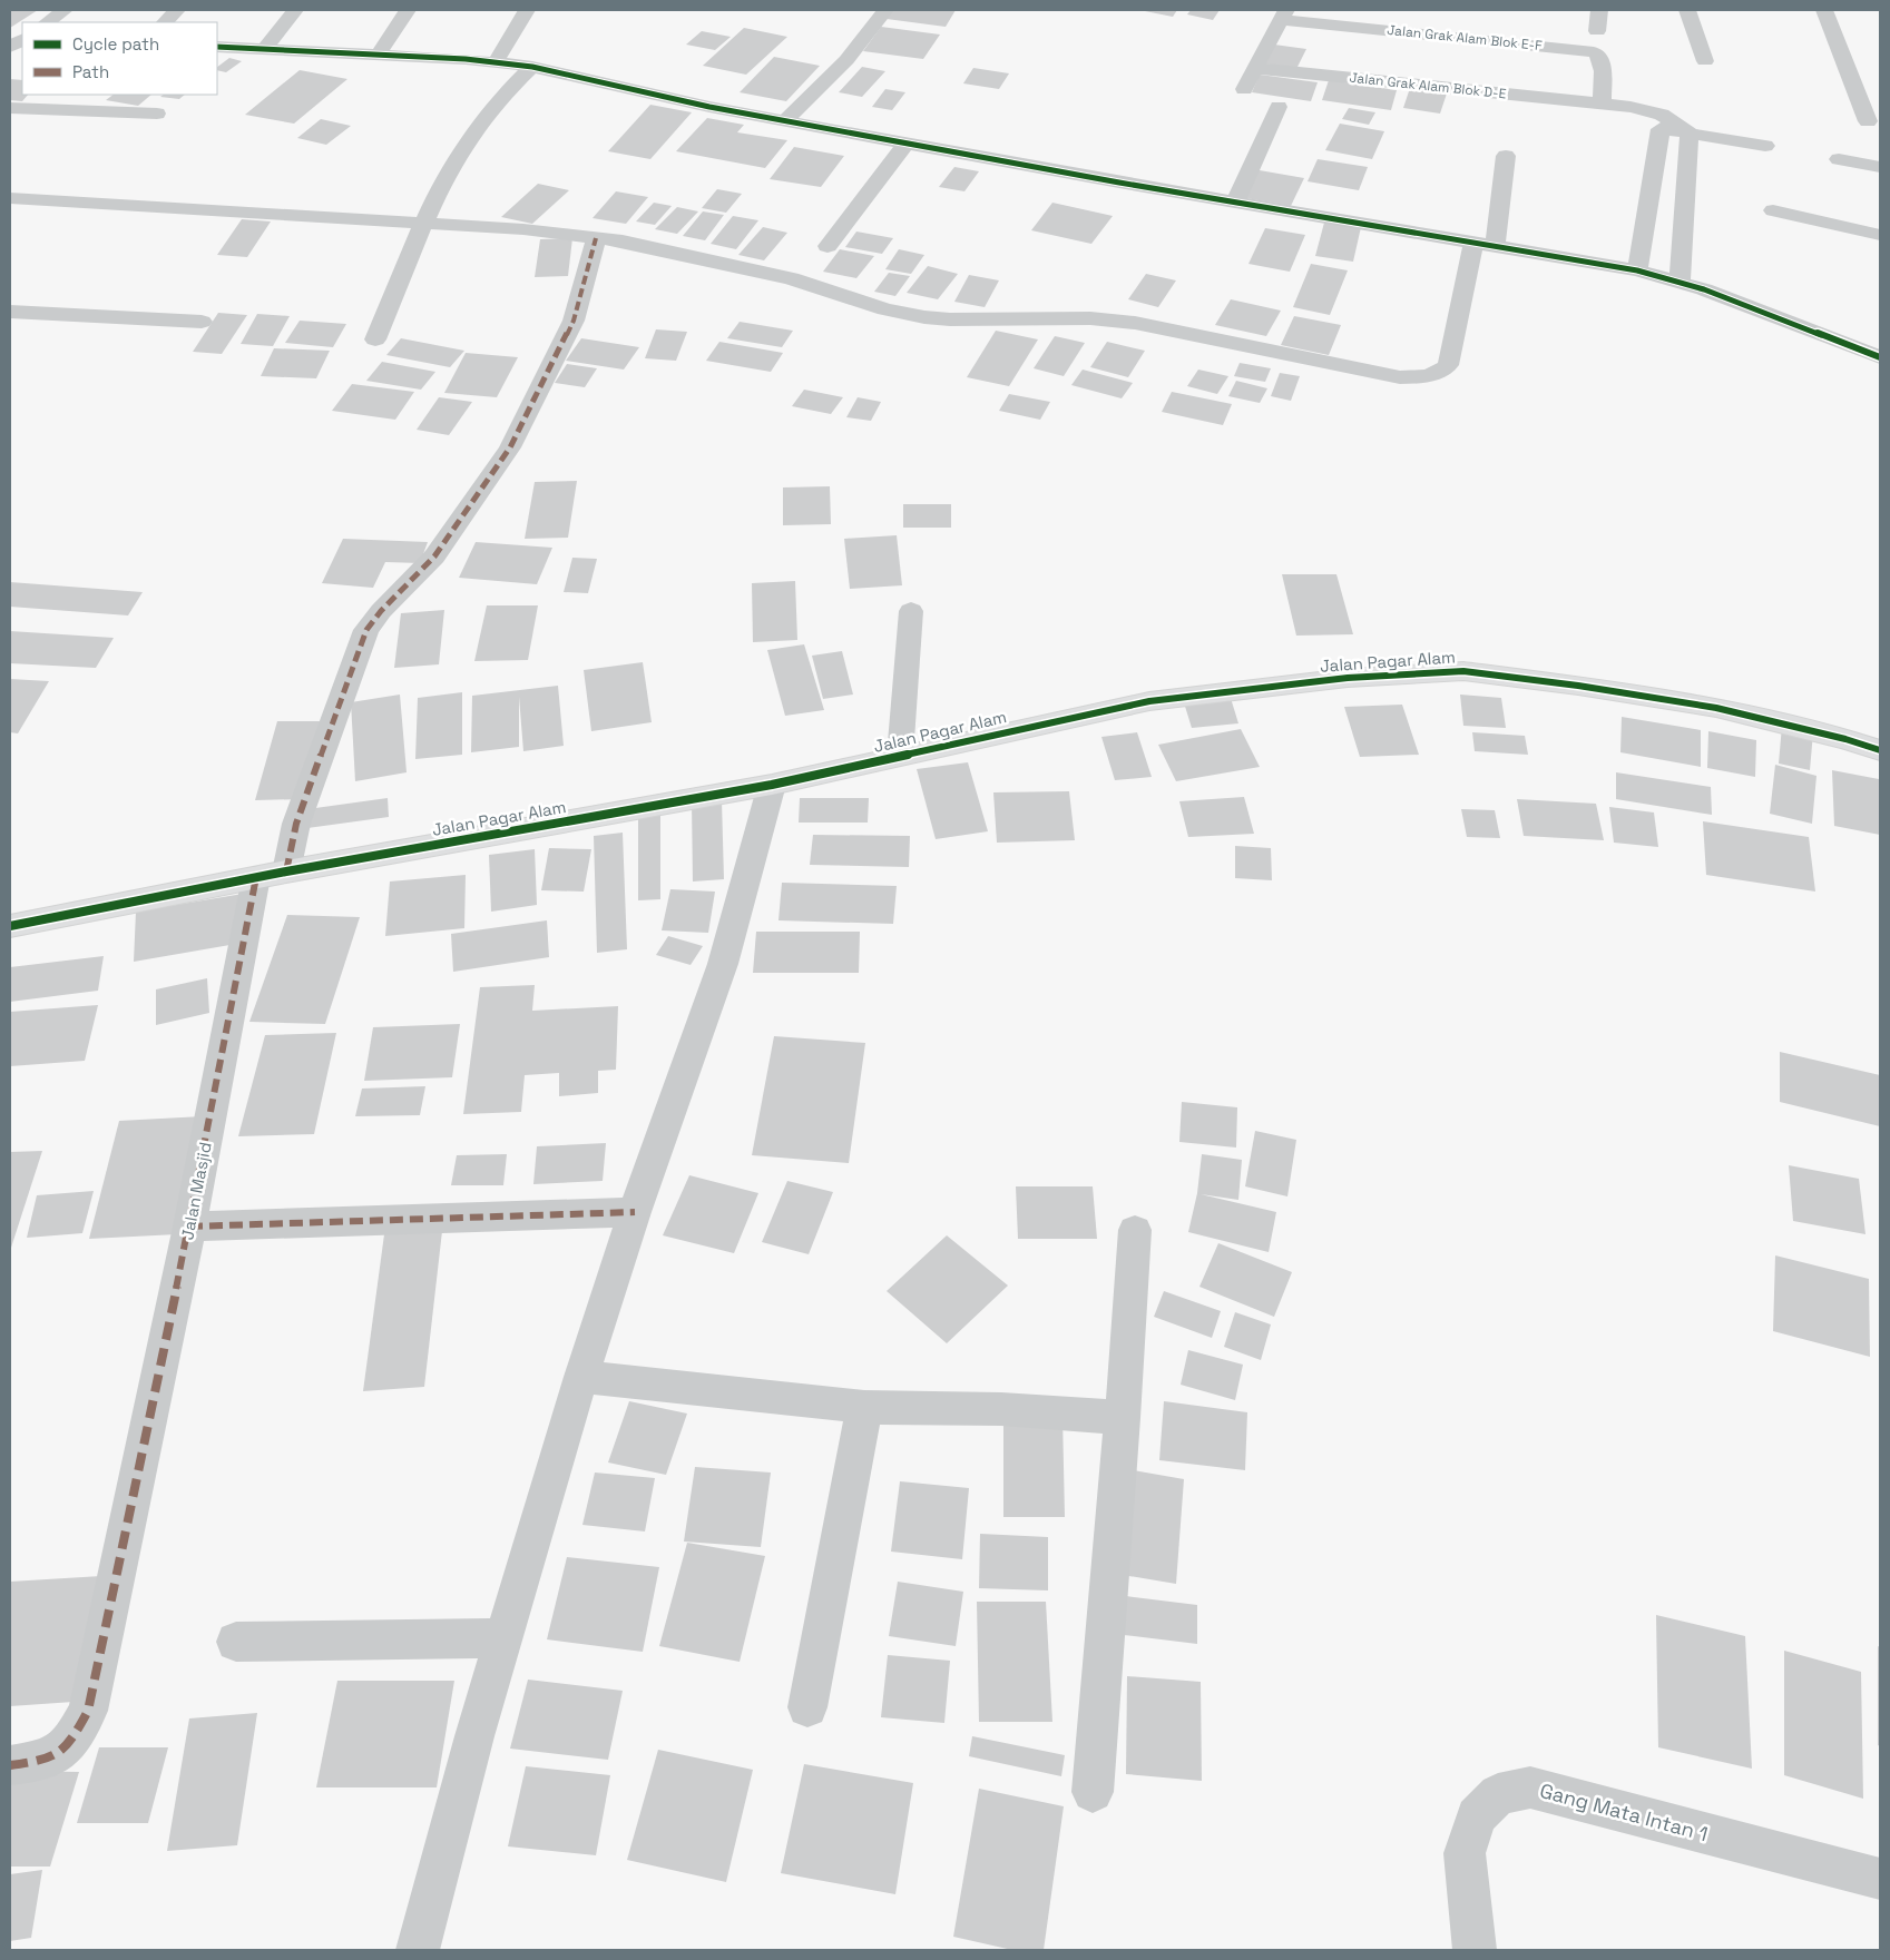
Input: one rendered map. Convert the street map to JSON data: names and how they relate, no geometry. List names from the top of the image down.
{
  "streets": {
    "street": [
      "Jalan Grak Alam Blok E-F",
      "Jalan Grak Alam Blok D-E",
      "Jalan Pagar Alam",
      "Jalan Masjid",
      "Gang Mata Intan 1"
    ]
  },
  "crossings": [
    ["Jalan Grak Alam Blok E-F", "Jalan Grak Alam Blok D-E"],
    ["Jalan Pagar Alam", "Jalan Masjid"]
  ],
  "legend": ["Cycle path", "Path"]
}
